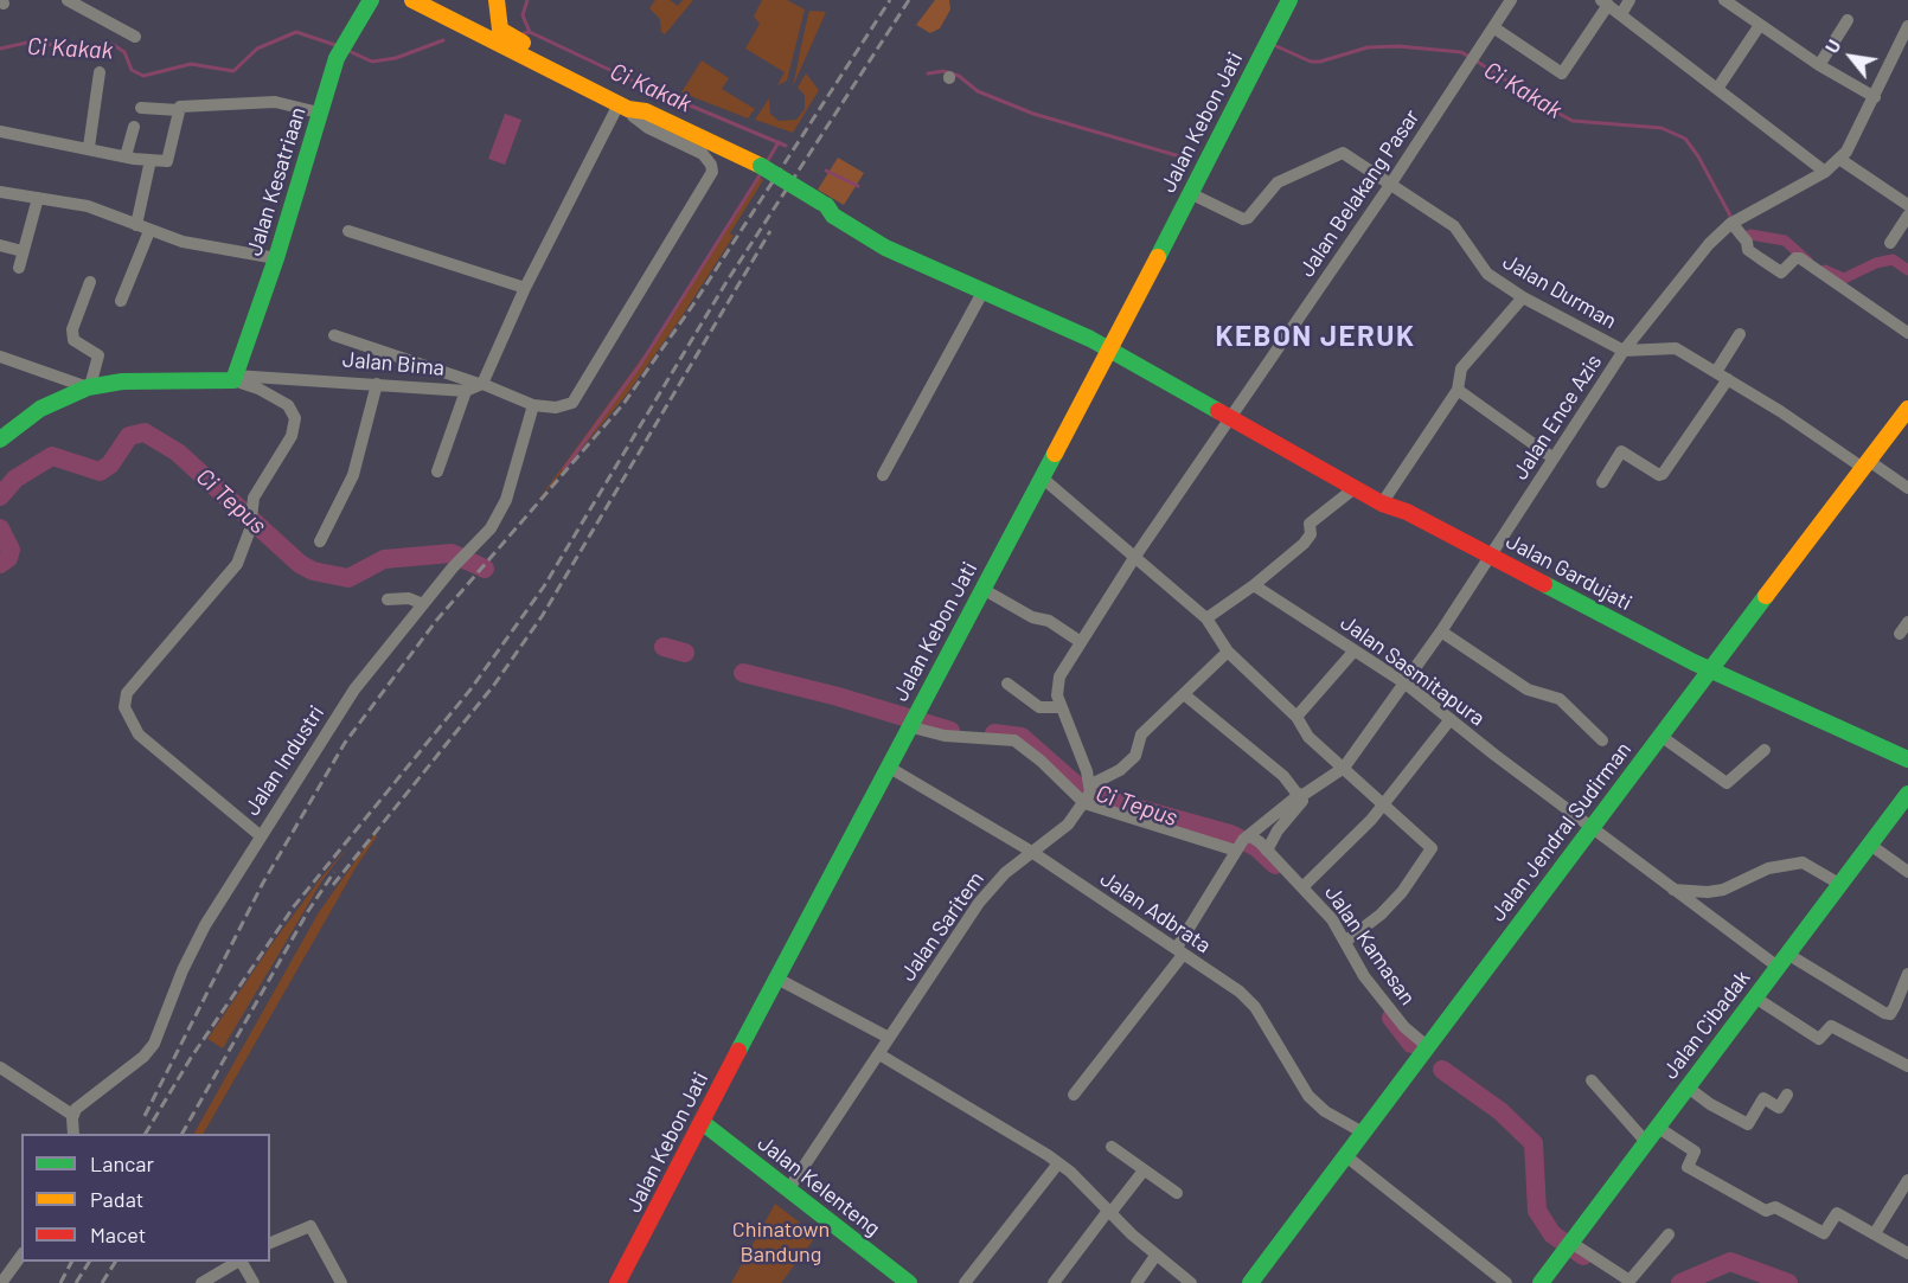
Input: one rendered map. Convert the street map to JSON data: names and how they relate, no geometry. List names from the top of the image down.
{
  "streets": {
    "main road": [
      "Jalan Kebon Jati",
      "Jalan Kesatriaan",
      "Jalan Bima",
      "Jalan Gardujati",
      "Jalan Jendral Sudirman",
      "Jalan Cibadak",
      "Jalan Kelenteng"
    ],
    "street": [
      "Jalan Belakang Pasar",
      "Jalan Durman",
      "Jalan Ence Azis",
      "Jalan Sasmitapura",
      "Jalan Industri",
      "Jalan Adbrata",
      "Jalan Saritem",
      "Jalan Kamasan"
    ]
  },
  "crossings": [
    ["Jalan Kebon Jati", "Jalan Durman"],
    ["Jalan Kebon Jati", "Jalan Gardujati"],
    ["Jalan Kebon Jati", "Jalan Adbrata"],
    ["Jalan Kebon Jati", "Jalan Kamasan"],
    ["Jalan Kebon Jati", "Jalan Kelenteng"],
    ["Jalan Kesatriaan", "Jalan Bima"],
    ["Jalan Belakang Pasar", "Jalan Durman"],
    ["Jalan Belakang Pasar", "Jalan Gardujati"],
    ["Jalan Durman", "Jalan Ence Azis"],
    ["Jalan Durman", "Jalan Jendral Sudirman"],
    ["Jalan Ence Azis", "Jalan Gardujati"],
    ["Jalan Ence Azis", "Jalan Sasmitapura"],
    ["Jalan Gardujati", "Jalan Jendral Sudirman"],
    ["Jalan Sasmitapura", "Jalan Jendral Sudirman"],
    ["Jalan Sasmitapura", "Jalan Cibadak"],
    ["Jalan Jendral Sudirman", "Jalan Adbrata"],
    ["Jalan Jendral Sudirman", "Jalan Kamasan"],
    ["Jalan Adbrata", "Jalan Saritem"],
    ["Jalan Saritem", "Jalan Kamasan"],
    ["Jalan Saritem", "Jalan Kelenteng"]
  ],
  "districts": ["KEBON JERUK"],
  "water": ["Ci Kakak", "Ci Tepus"],
  "parks": ["Chinatown Bandung"],
  "legend": ["Lancar", "Padat", "Macet"],
  "north": "top left"
}
